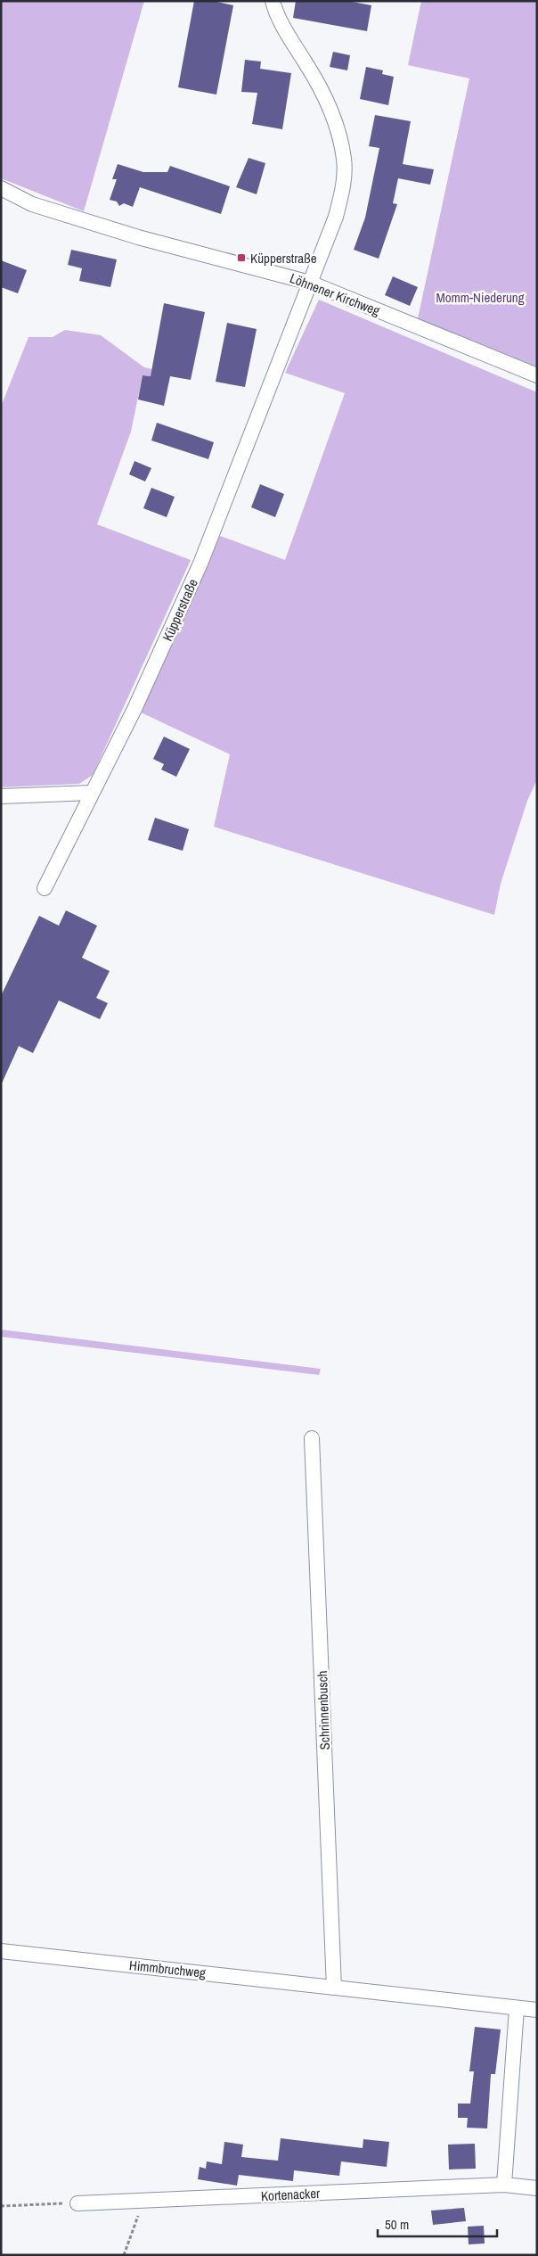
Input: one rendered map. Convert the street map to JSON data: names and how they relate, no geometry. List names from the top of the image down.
{
  "streets": {
    "street": [
      "Löhnener Kirchweg",
      "Küpperstraße",
      "Schrinnenbusch",
      "Himmbruchweg",
      "Kortenacker"
    ]
  },
  "crossings": [
    ["Löhnener Kirchweg", "Küpperstraße"],
    ["Schrinnenbusch", "Himmbruchweg"]
  ],
  "parks": ["Momm-Niederung"],
  "places": {
    "transit": ["Küpperstraße"]
  },
  "scale_bar": "50 m"
}
